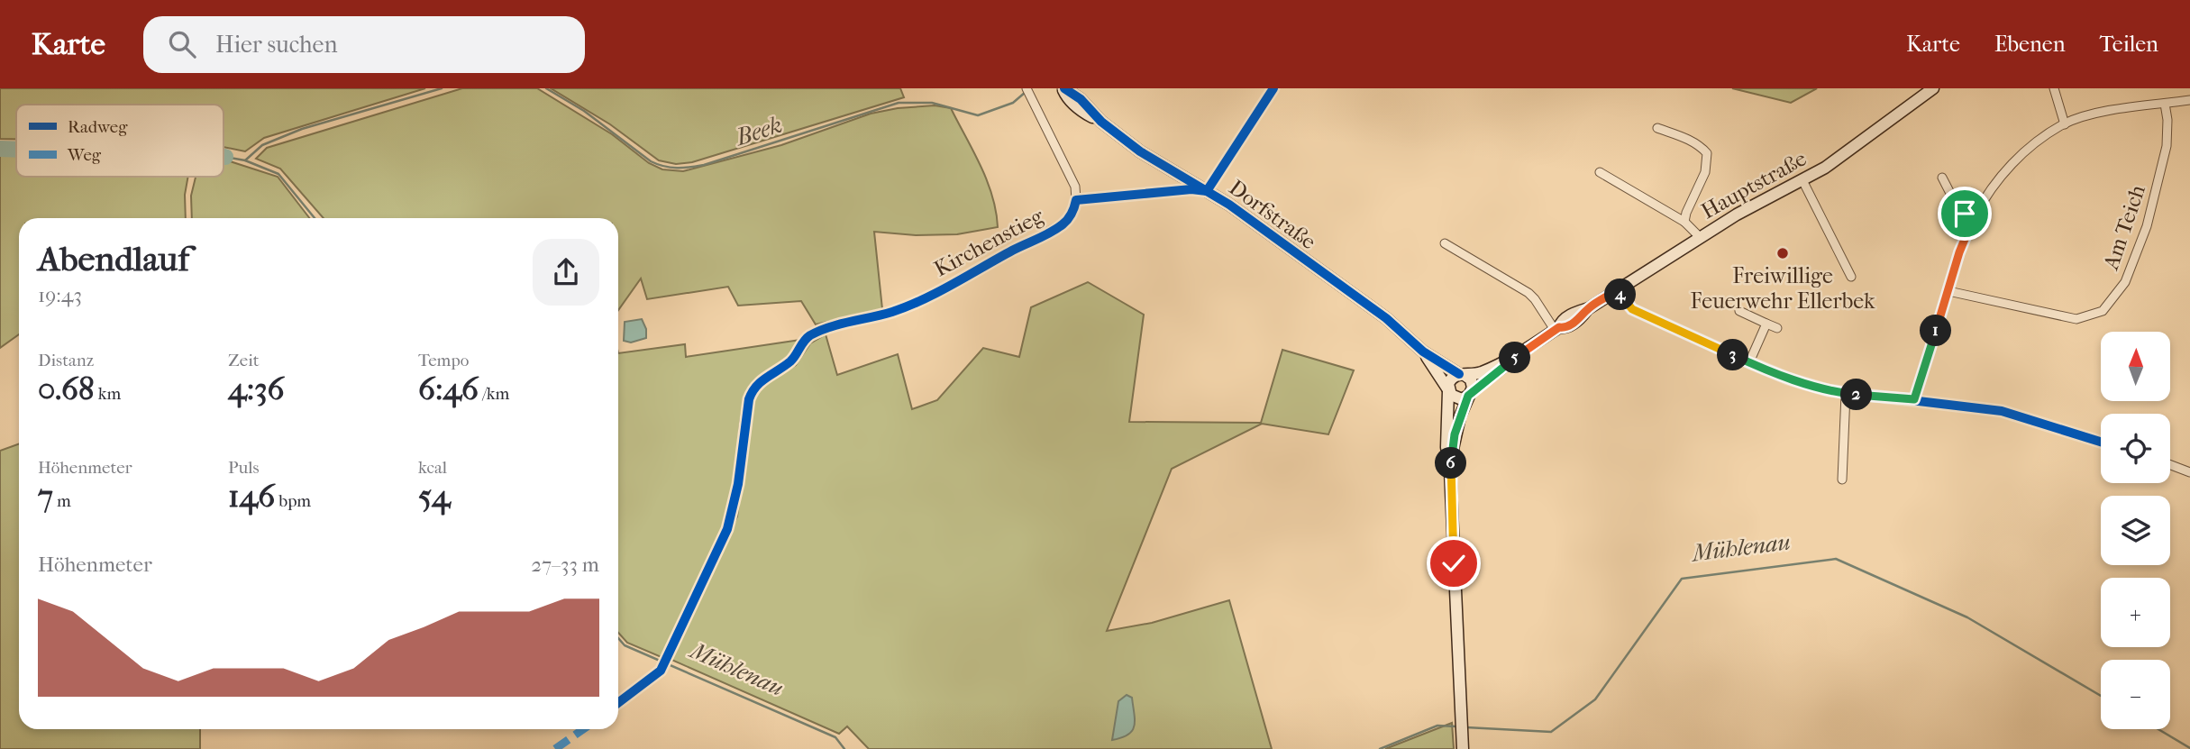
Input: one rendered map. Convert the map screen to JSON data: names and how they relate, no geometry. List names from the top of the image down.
{
  "streets": {
    "main road": ["Hauptstraße", "Dorfstraße"],
    "street": ["Am Teich", "Kirchenstieg"]
  },
  "crossings": [
    ["Hauptstraße", "Dorfstraße"]
  ],
  "water": ["Beek", "Mühlenau"],
  "places": ["Freiwillige Feuerwehr Ellerbek"],
  "legend": ["Radweg", "Weg"],
  "north": "top",
  "page": {
    "header": "Karte",
    "search": "Hier suchen",
    "nav": ["Karte", "Ebenen", "Teilen"],
    "heading": ["Abendlauf", "19:43"],
    "pins": [
      "4",
      "1",
      "3",
      "5",
      "2",
      "6"
    ],
    "stats": [
      ["Distanz", "0.68 km"],
      ["Zeit", "4:36"],
      ["Tempo", "6:46 /km"],
      ["Höhenmeter", "7 m"],
      ["Puls", "146 bpm"],
      ["kcal", "54"]
    ],
    "map_buttons": ["+", "−"],
    "chart": ["Höhenmeter", "27–33 m"]
  }
}
